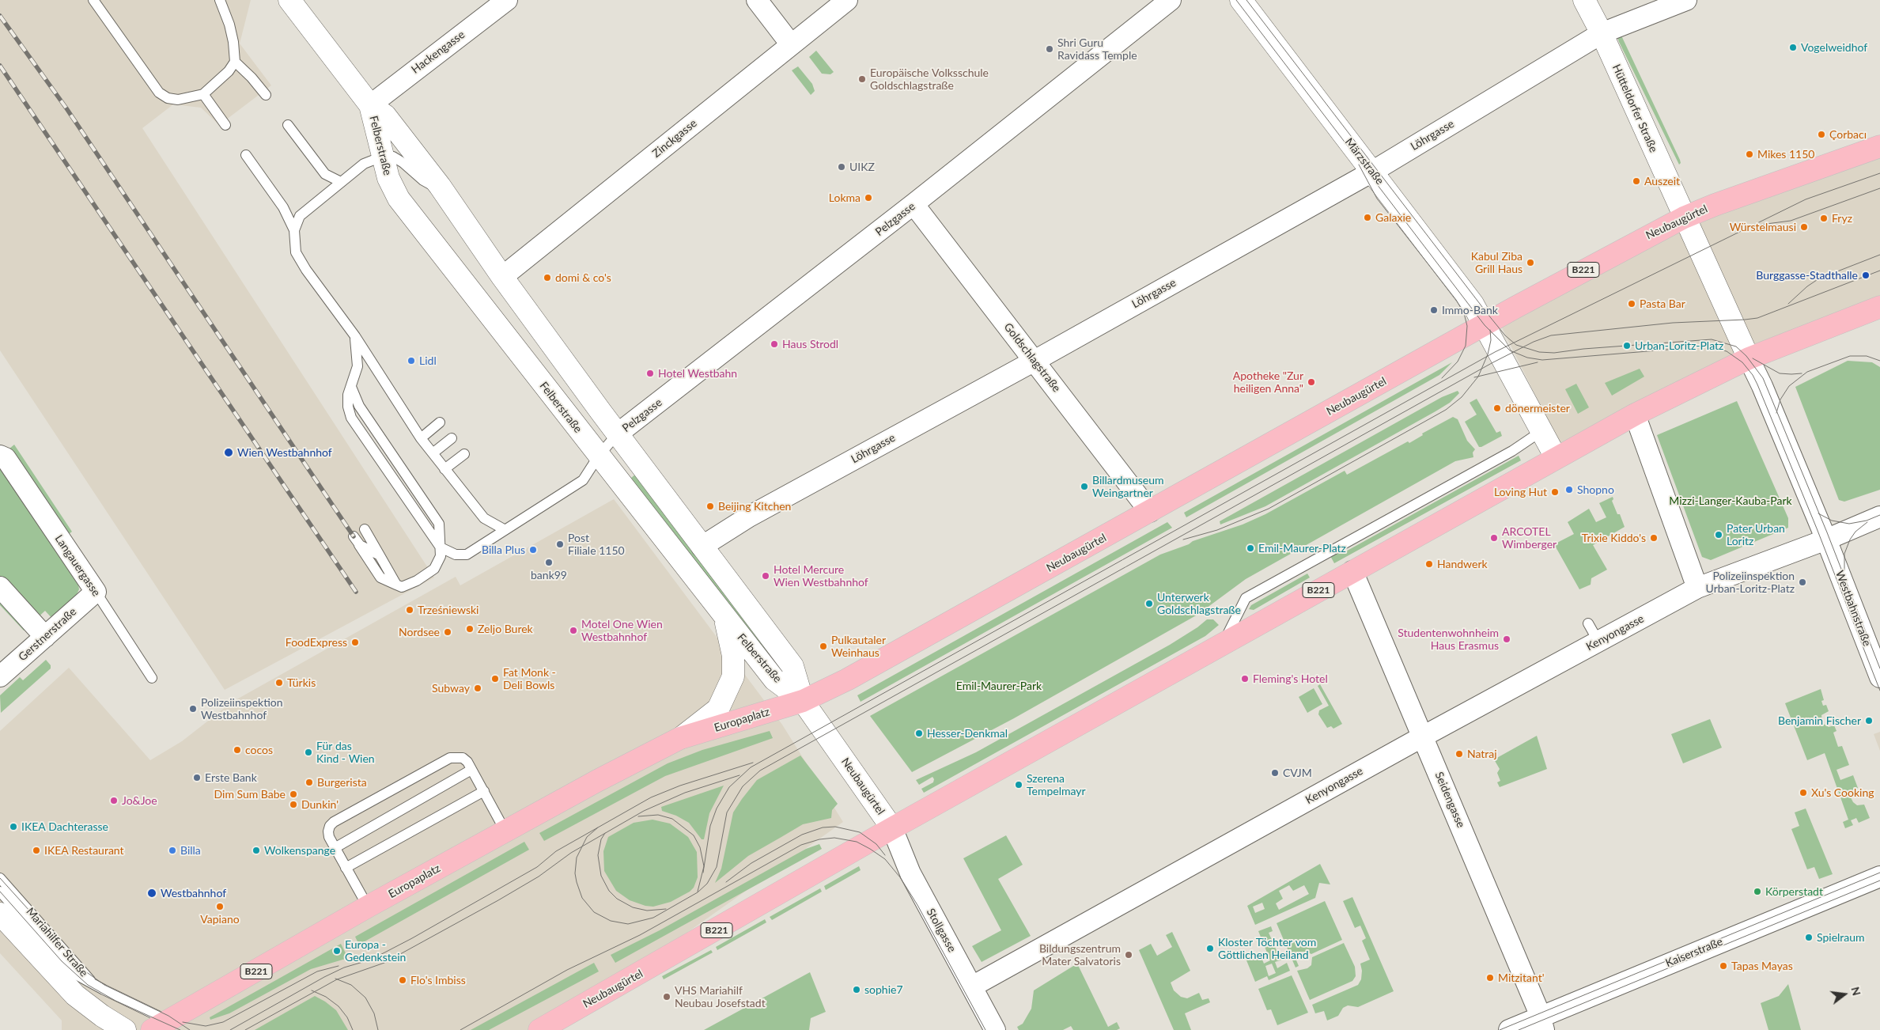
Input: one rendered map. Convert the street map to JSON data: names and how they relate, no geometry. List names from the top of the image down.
{
  "streets": {
    "main road": [
      "Hütteldorfer Straße",
      "Felberstraße",
      "Märzstraße",
      "Neubaugürtel",
      "B221",
      "Europaplatz",
      "Mariahilfer Straße"
    ],
    "street": [
      "Hackengasse",
      "Löhrgasse",
      "Zinckgasse",
      "Pelzgasse",
      "Goldschlagstraße",
      "Langauergasse",
      "Westbahnstraße",
      "Kenyongasse",
      "Gerstnerstraße",
      "Seidengasse",
      "Stollgasse",
      "Kaiserstraße"
    ]
  },
  "crossings": [
    ["Hackengasse", "Felberstraße"],
    ["Hütteldorfer Straße", "Löhrgasse"],
    ["Hütteldorfer Straße", "Neubaugürtel"],
    ["Löhrgasse", "Felberstraße"],
    ["Löhrgasse", "Märzstraße"],
    ["Löhrgasse", "Goldschlagstraße"],
    ["Zinckgasse", "Felberstraße"],
    ["Felberstraße", "Pelzgasse"],
    ["Felberstraße", "Neubaugürtel"],
    ["Felberstraße", "Europaplatz"],
    ["Märzstraße", "Neubaugürtel"],
    ["Pelzgasse", "Goldschlagstraße"],
    ["Neubaugürtel", "Goldschlagstraße"],
    ["Neubaugürtel", "Europaplatz"],
    ["Neubaugürtel", "Seidengasse"],
    ["Neubaugürtel", "Stollgasse"],
    ["Langauergasse", "Gerstnerstraße"],
    ["Kenyongasse", "Seidengasse"],
    ["Kenyongasse", "Stollgasse"],
    ["Seidengasse", "Kaiserstraße"]
  ],
  "parks": ["Mizzi-Langer-Kauba-Park", "Emil-Maurer-Park"],
  "places": [
    "Vogelweidhof",
    "Shri Guru Ravidass Temple",
    "Europäische Volksschule Goldschlagstraße",
    "Çorbacı",
    "Mikes 1150",
    "UIKZ",
    "Auszeit",
    "Lokma",
    "Galaxie",
    "Fryz",
    "Würstelmausi",
    "Kabul Ziba Grill Haus",
    "Burggasse-Stadthalle",
    "domi & co's",
    "Pasta Bar",
    "Immo-Bank",
    "Haus Strodl",
    "Urban-Loritz-Platz",
    "Lidl",
    "Hotel Westbahn",
    "Apotheke \"Zur heiligen Anna\"",
    "dönermeister",
    "Wien Westbahnhof",
    "Billardmuseum Weingartner",
    "Shopno",
    "Loving Hut",
    "Beijing Kitchen",
    "Pater Urban Loritz",
    "ARCOTEL Wimberger",
    "Trixie Kiddo's",
    "Post Filiale 1150",
    "Emil-Maurer-Platz",
    "Billa Plus",
    "bank99",
    "Handwerk",
    "Hotel Mercure Wien Westbahnhof",
    "Polizeiinspektion Urban-Loritz-Platz",
    "Unterwerk Goldschlagstraße",
    "Trześniewski",
    "Zeljo Burek",
    "Motel One Wien Westbahnhof",
    "Nordsee",
    "Studentenwohnheim Haus Erasmus",
    "FoodExpress",
    "Pulkautaler Weinhaus",
    "Fat Monk - Deli Bowls",
    "Fleming's Hotel",
    "Türkis",
    "Subway",
    "Polizeiinspektion Westbahnhof",
    "Benjamin Fischer",
    "Hesser-Denkmal",
    "cocos",
    "Für das Kind - Wien",
    "Natraj",
    "CVJM",
    "Erste Bank",
    "Burgerista",
    "Szerena Tempelmayr",
    "Xu's Cooking",
    "Dim Sum Babe",
    "Jo&Joe",
    "Dunkin'",
    "IKEA Dachterasse",
    "IKEA Restaurant",
    "Billa",
    "Wolkenspange",
    "Körperstadt",
    "Westbahnhof",
    "Vapiano",
    "Spielraum",
    "Kloster Töchter vom Göttlichen Heiland",
    "Europa - Gedenkstein",
    "Bildungszentrum Mater Salvatoris",
    "Tapas Mayas",
    "Mitzitant'",
    "Flo's Imbiss",
    "sophie7",
    "VHS Mariahilf Neubau Josefstadt"
  ],
  "north": "right"
}
